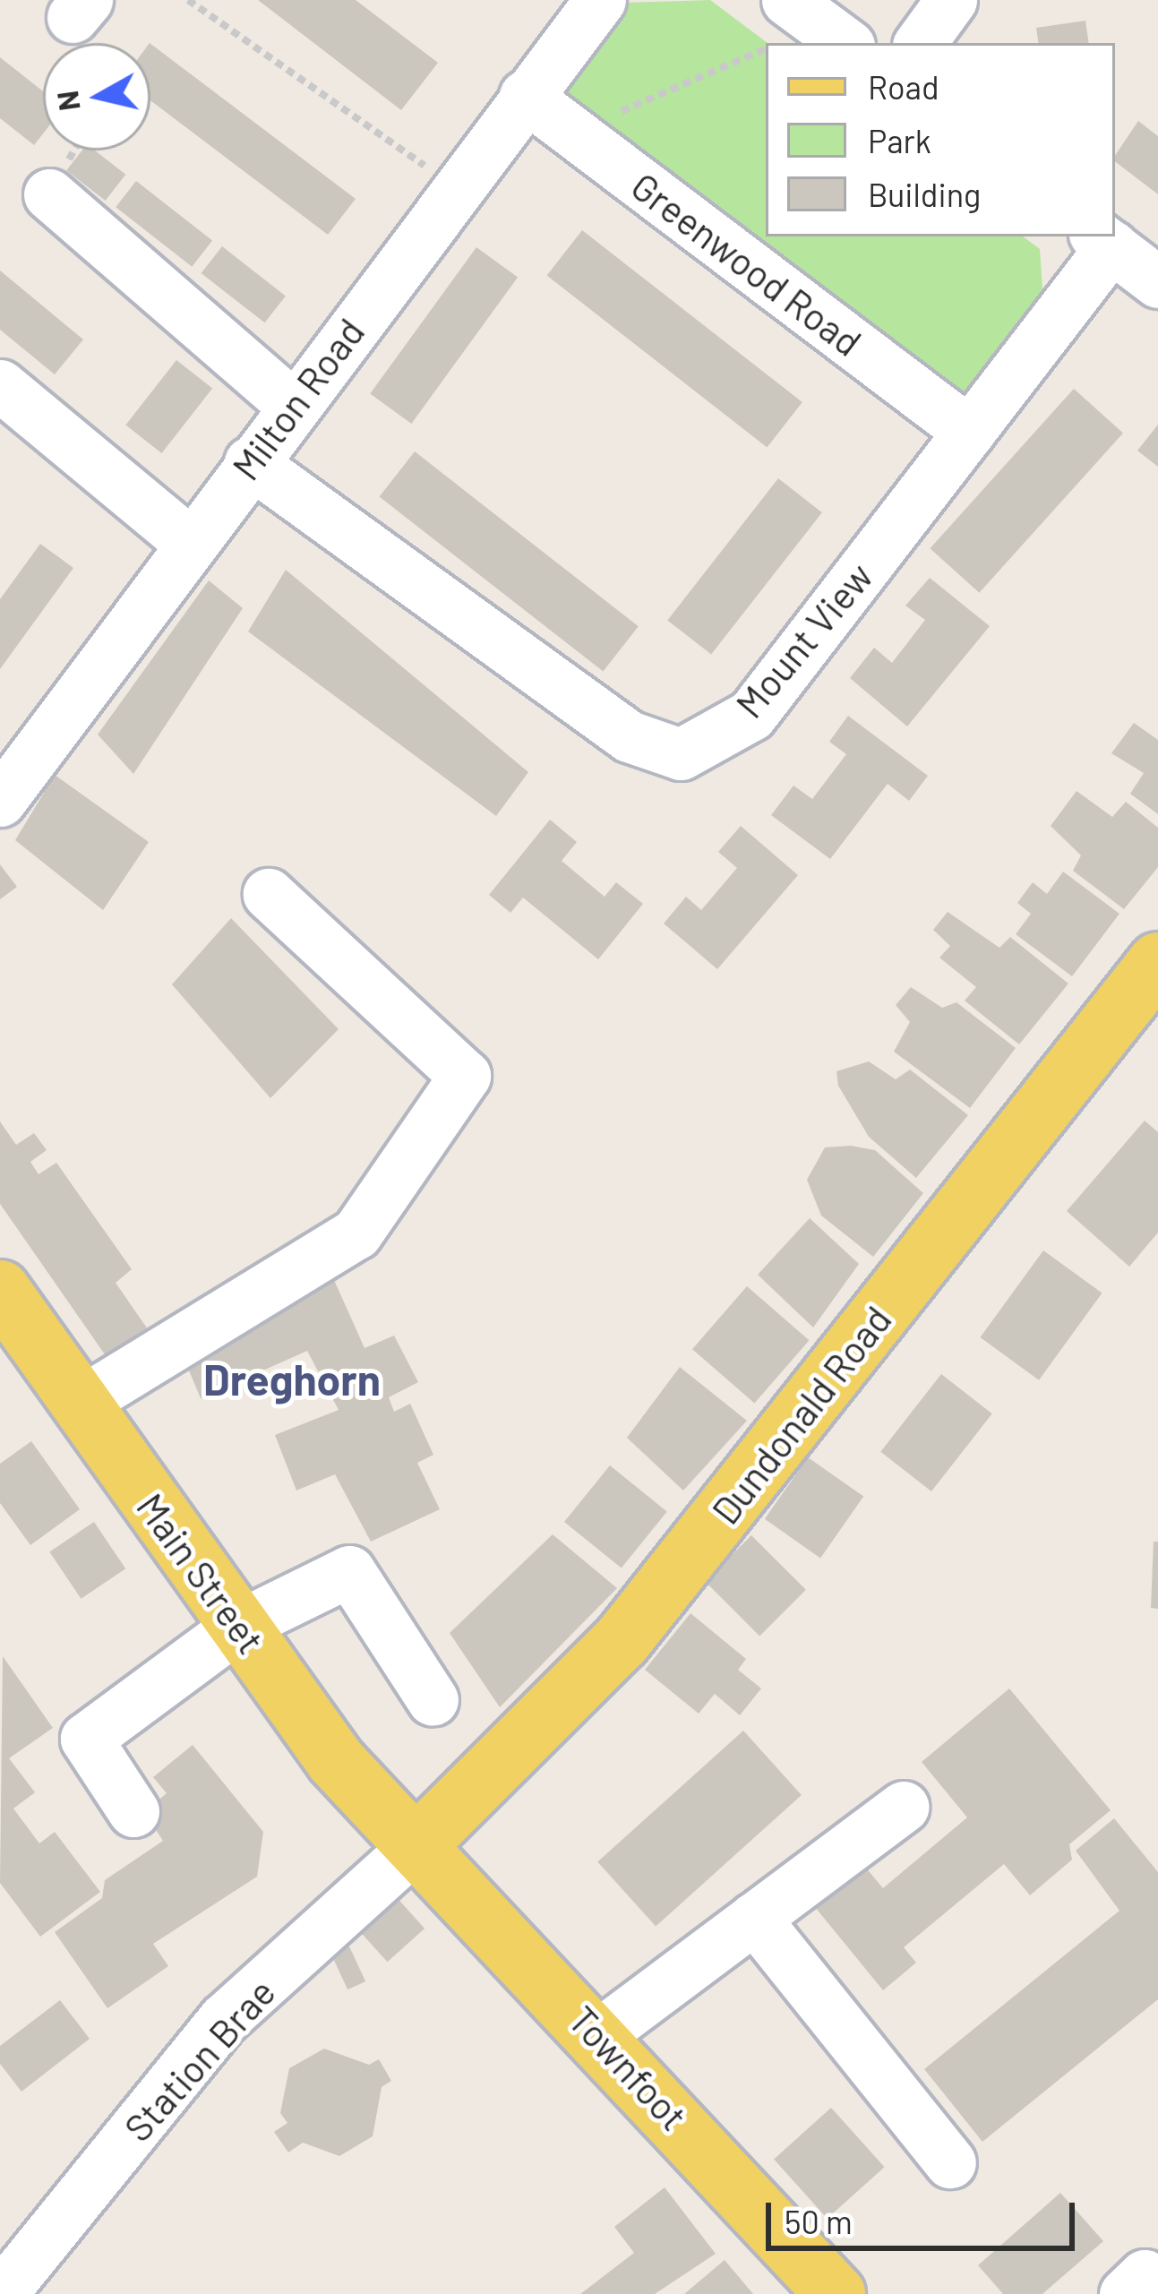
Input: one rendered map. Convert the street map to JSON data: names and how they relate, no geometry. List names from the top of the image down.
{
  "streets": {
    "main road": ["Dundonald Road", "Main Street", "Townfoot"],
    "street": [
      "Greenwood Road",
      "Milton Road",
      "Mount View",
      "Station Brae"
    ]
  },
  "crossings": [
    ["Greenwood Road", "Milton Road"],
    ["Greenwood Road", "Mount View"],
    ["Milton Road", "Mount View"],
    ["Dundonald Road", "Main Street"],
    ["Dundonald Road", "Station Brae"],
    ["Dundonald Road", "Townfoot"],
    ["Main Street", "Station Brae"],
    ["Main Street", "Townfoot"],
    ["Station Brae", "Townfoot"]
  ],
  "districts": ["Dreghorn"],
  "legend": ["Road", "Park", "Building"],
  "scale_bar": "50 m",
  "north": "left"
}
